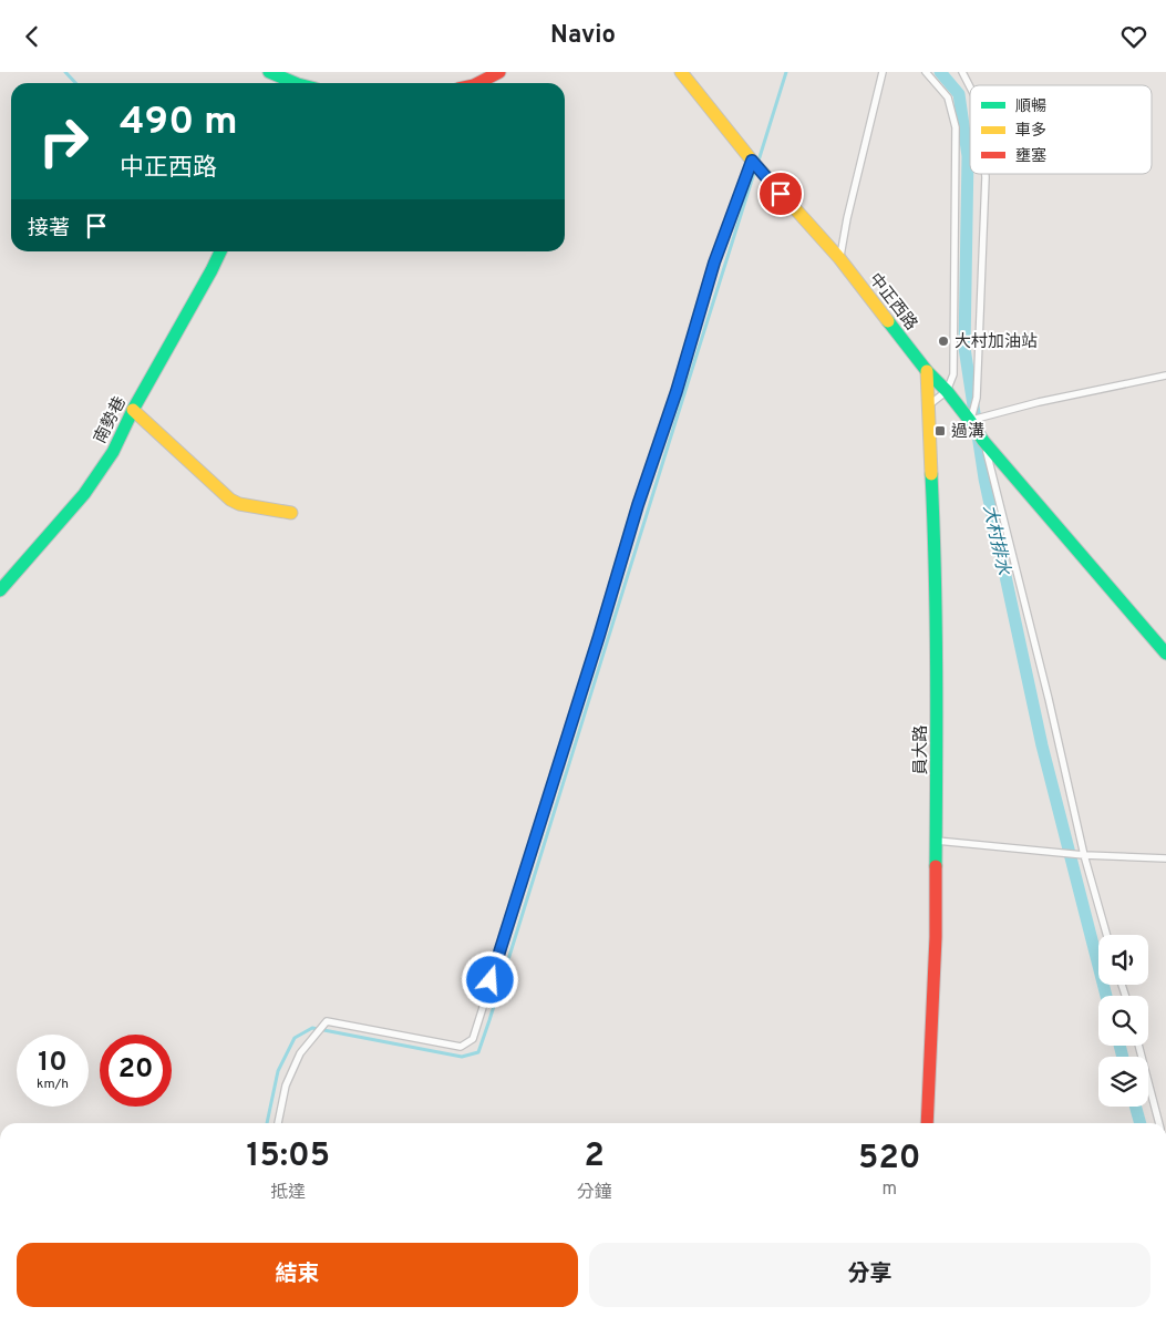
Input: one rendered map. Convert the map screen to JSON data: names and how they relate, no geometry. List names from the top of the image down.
{
  "streets": {
    "street": ["中正西路", "南勢巷", "員大路"]
  },
  "crossings": [
    ["中正西路", "員大路"]
  ],
  "water": ["大村排水"],
  "places": {
    "other": ["大村加油站"],
    "transit": ["過溝"]
  },
  "legend": ["順暢", "車多", "壅塞"],
  "page": {
    "header": "Navio",
    "turn": ["490 m", "中正西路"],
    "then": "接著",
    "speed": "10 km/h",
    "limit": "20",
    "eta": [
      "15:05",
      "抵達",
      "2",
      "分鐘",
      "520",
      "m"
    ],
    "buttons": ["結束", "分享"]
  }
}
